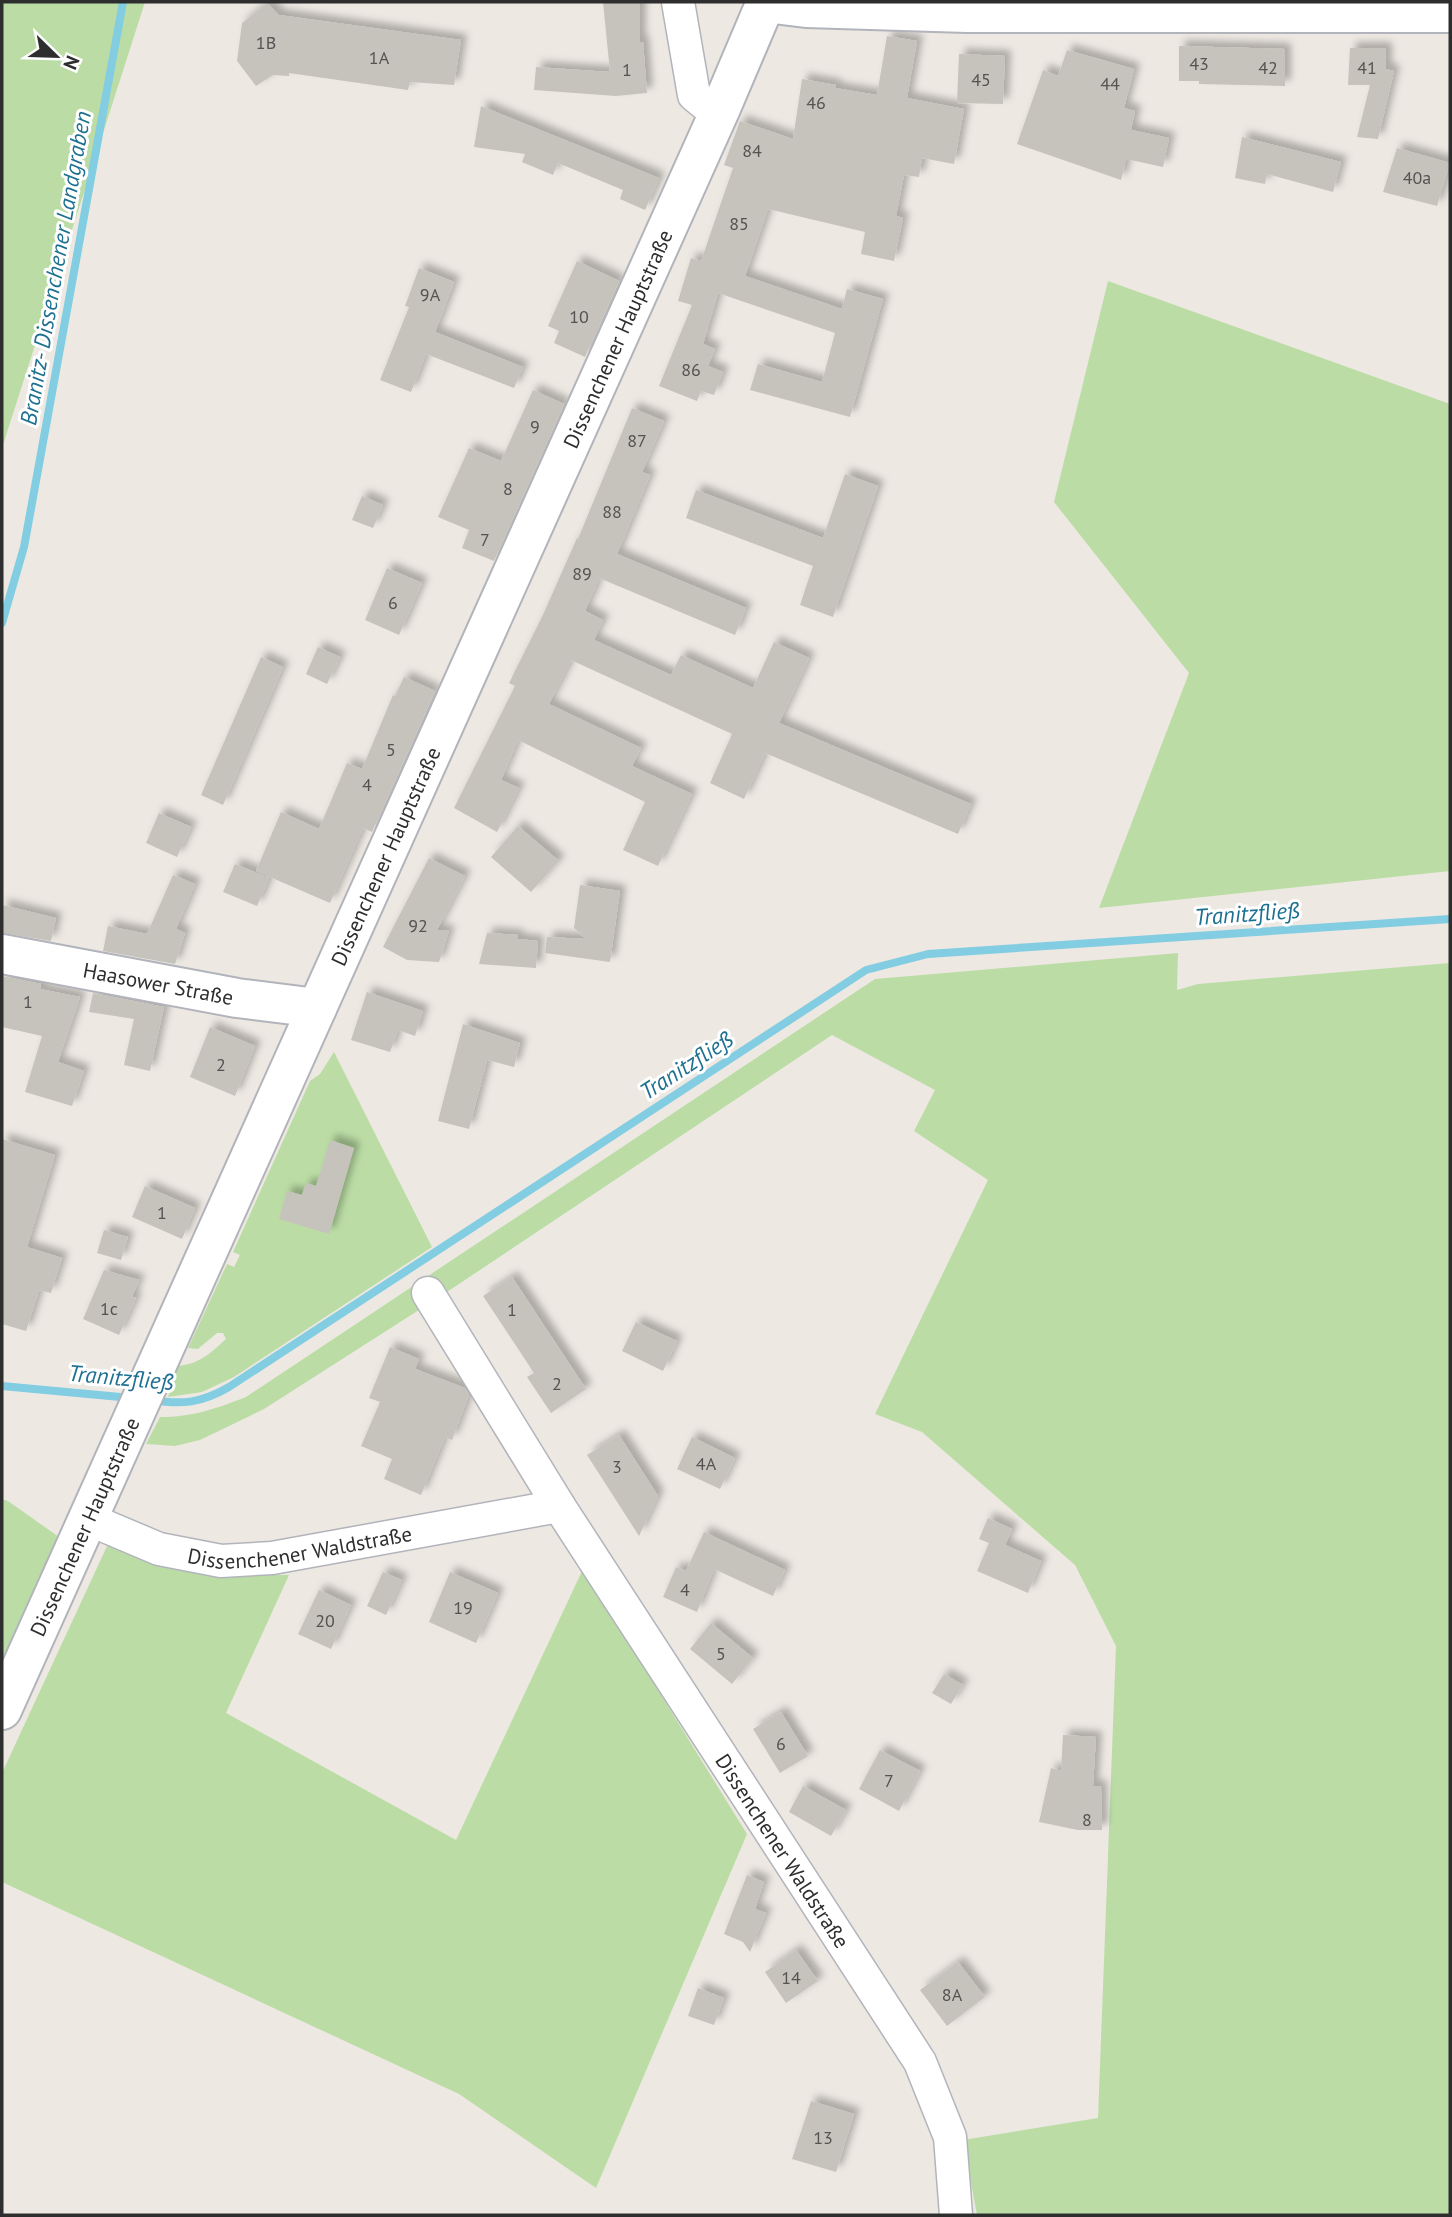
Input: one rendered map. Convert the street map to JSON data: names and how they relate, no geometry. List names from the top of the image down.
{
  "streets": {
    "street": ["Dissenchener Hauptstraße", "Haasower Straße", "Dissenchener Waldstraße"]
  },
  "crossings": [
    ["Dissenchener Hauptstraße", "Haasower Straße"],
    ["Dissenchener Hauptstraße", "Dissenchener Waldstraße"]
  ],
  "water": ["Branitz- Dissenchener Landgraben", "Tranitzfließ"],
  "house_numbers": [
    "1B",
    "1A",
    "43",
    "42",
    "41",
    "1",
    "45",
    "44",
    "46",
    "84",
    "40a",
    "85",
    "9A",
    "10",
    "86",
    "9",
    "87",
    "8",
    "88",
    "7",
    "89",
    "6",
    "5",
    "4",
    "92",
    "1",
    "2",
    "1",
    "1c",
    "1",
    "2",
    "4A",
    "3",
    "4",
    "19",
    "20",
    "5",
    "6",
    "7",
    "8",
    "14",
    "8A",
    "13"
  ],
  "north": "bottom right"
}
